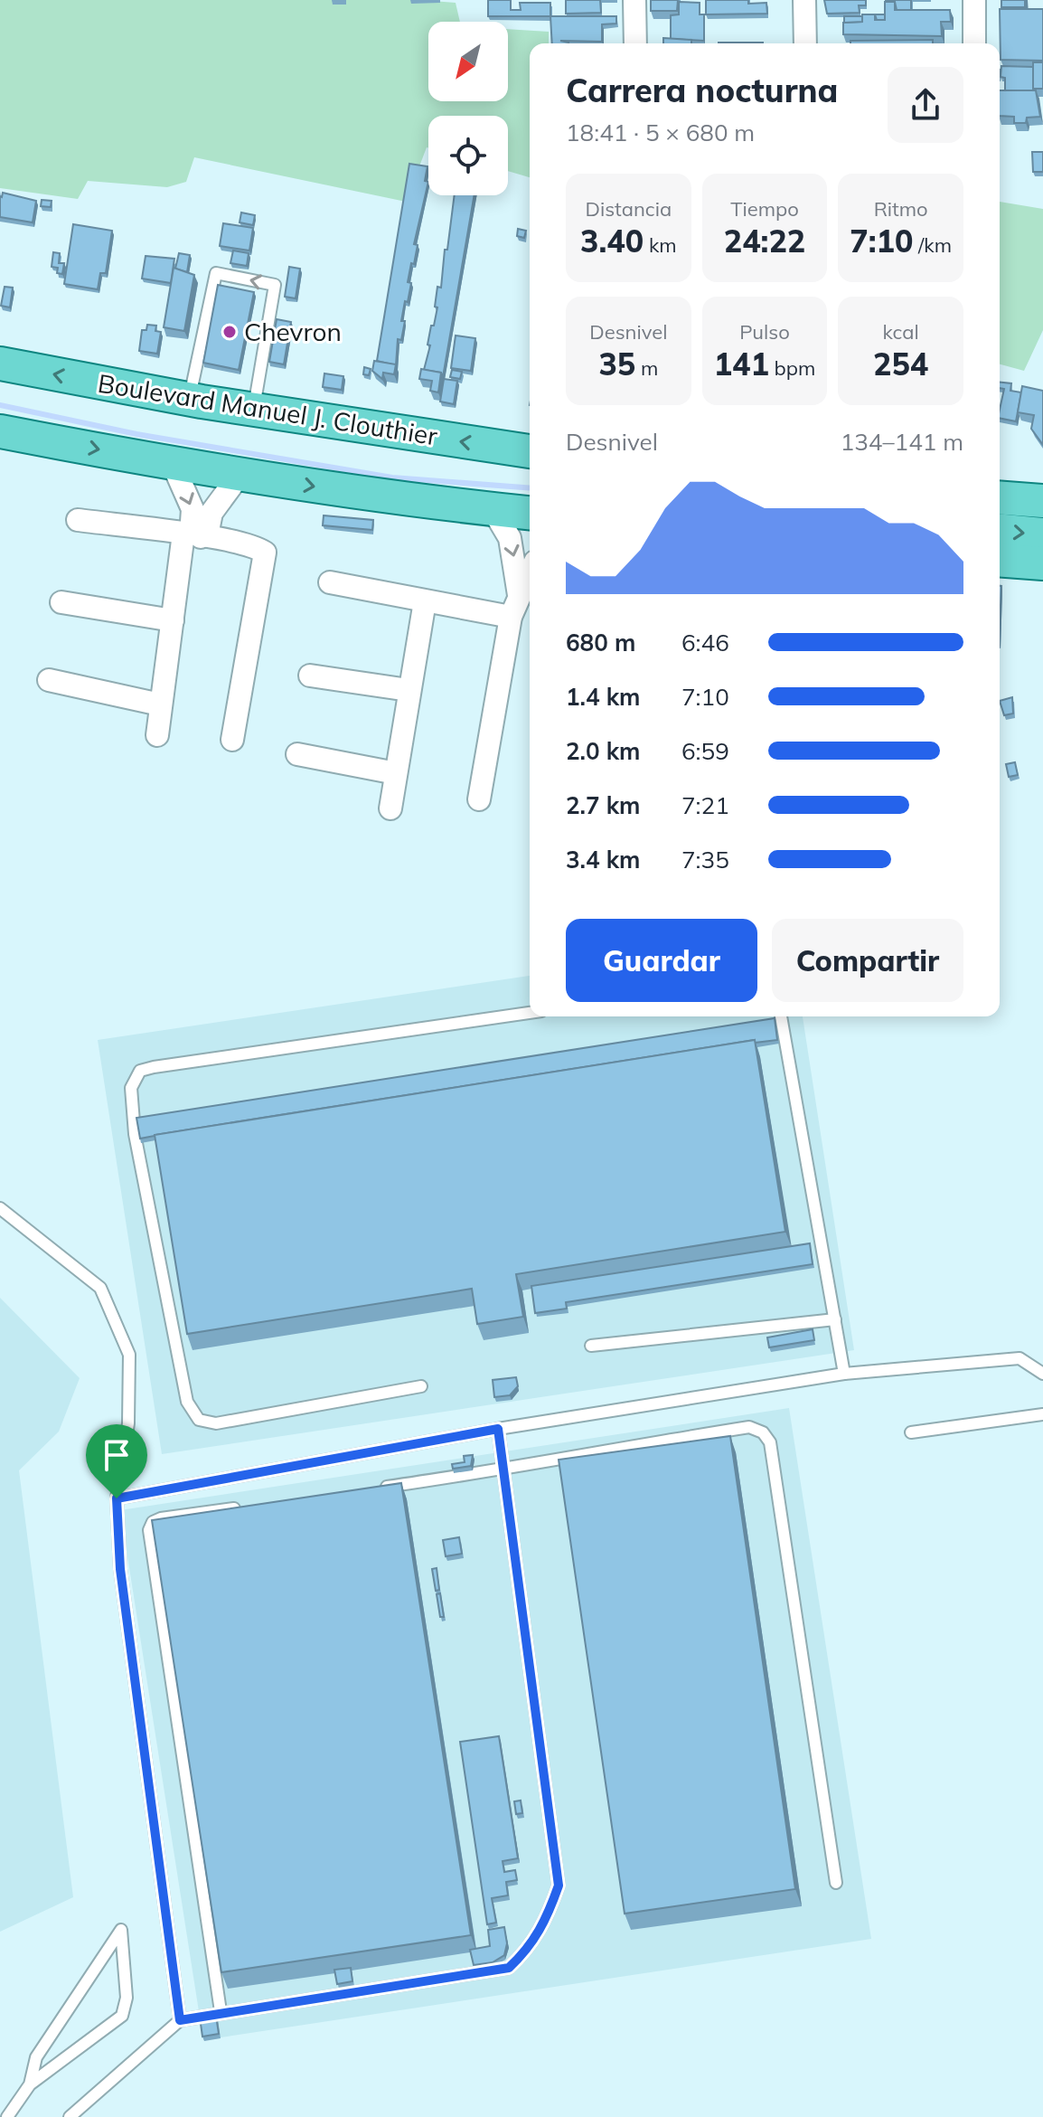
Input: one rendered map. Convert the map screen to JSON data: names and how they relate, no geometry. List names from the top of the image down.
{
  "streets": {
    "main road": ["Boulevard Manuel J. Clouthier"]
  },
  "places": ["Chevron"],
  "north": "bottom left",
  "page": {
    "heading": ["Carrera nocturna", "18:41 · 5 × 680 m"],
    "stats": [
      ["Distancia", "3.40 km"],
      ["Tiempo", "24:22"],
      ["Ritmo", "7:10 /km"],
      ["Desnivel", "35 m"],
      ["Pulso", "141 bpm"],
      ["kcal", "254"]
    ],
    "chart": ["Desnivel", "134–141 m"],
    "list": [
      {
        "name": "680 m",
        "note": "6:46"
      },
      {
        "name": "1.4 km",
        "note": "7:10"
      },
      {
        "name": "2.0 km",
        "note": "6:59"
      },
      {
        "name": "2.7 km",
        "note": "7:21"
      },
      {
        "name": "3.4 km",
        "note": "7:35"
      }
    ],
    "buttons": ["Guardar", "Compartir"]
  }
}
